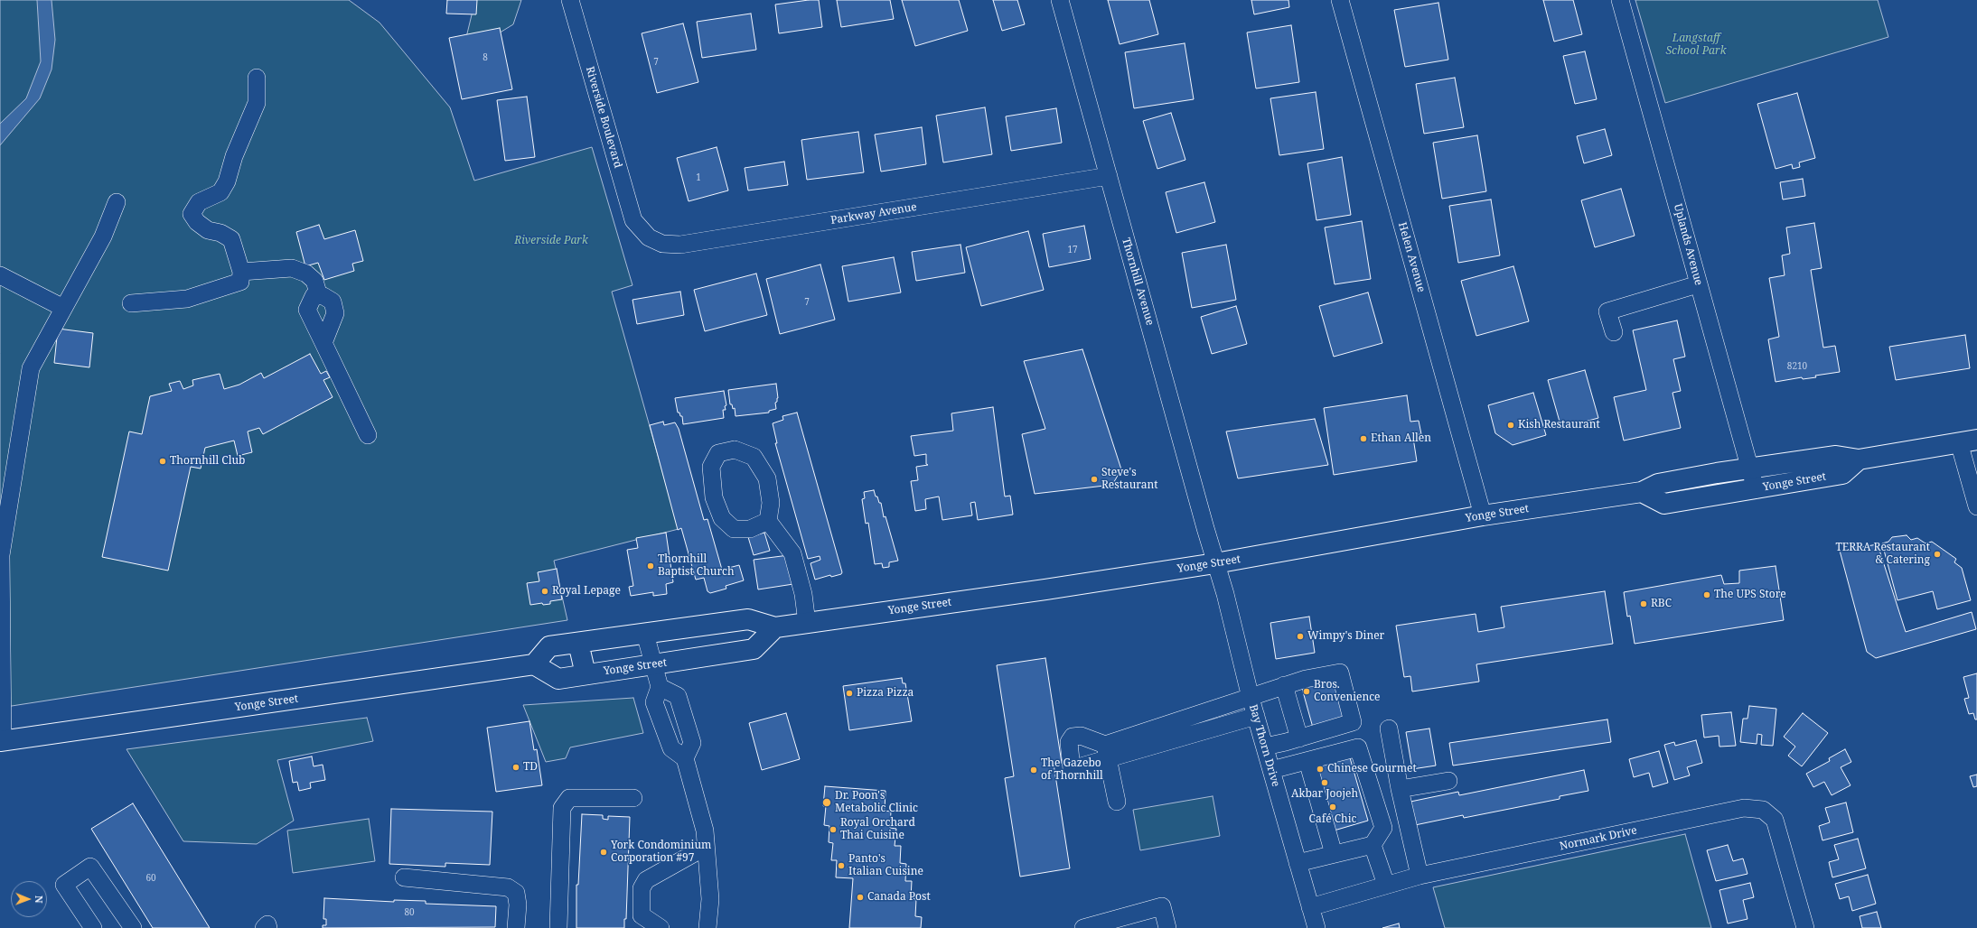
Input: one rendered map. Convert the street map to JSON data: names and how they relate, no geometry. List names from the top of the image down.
{
  "streets": {
    "main road": ["Yonge Street"],
    "street": [
      "Riverside Boulevard",
      "Parkway Avenue",
      "Uplands Avenue",
      "Helen Avenue",
      "Thornhill Avenue",
      "Bay Thorn Drive",
      "Normark Drive"
    ]
  },
  "crossings": [
    ["Riverside Boulevard", "Parkway Avenue"],
    ["Parkway Avenue", "Thornhill Avenue"],
    ["Uplands Avenue", "Yonge Street"],
    ["Helen Avenue", "Yonge Street"],
    ["Thornhill Avenue", "Yonge Street"],
    ["Thornhill Avenue", "Bay Thorn Drive"],
    ["Yonge Street", "Bay Thorn Drive"],
    ["Bay Thorn Drive", "Normark Drive"]
  ],
  "parks": ["Langstaff School Park", "Riverside Park"],
  "places": [
    "Kish Restaurant",
    "Ethan Allen",
    "Thornhill Club",
    "Steve's Restaurant",
    "TERRA Restaurant & Catering",
    "Thornhill Baptist Church",
    "Royal Lepage",
    "The UPS Store",
    "RBC",
    "Wimpy's Diner",
    "Bros. Convenience",
    "Pizza Pizza",
    "TD",
    "Chinese Gourmet",
    "The Gazebo of Thornhill",
    "Akbar Joojeh",
    "Dr. Poon's Metabolic Clinic",
    "Café Chic",
    "Royal Orchard Thai Cuisine",
    "York Condominium Corporation #97",
    "Panto's Italian Cuisine",
    "Canada Post"
  ],
  "house_numbers": [
    "8",
    "7",
    "1",
    "17",
    "7",
    "8210",
    "60",
    "80"
  ],
  "north": "right"
}
